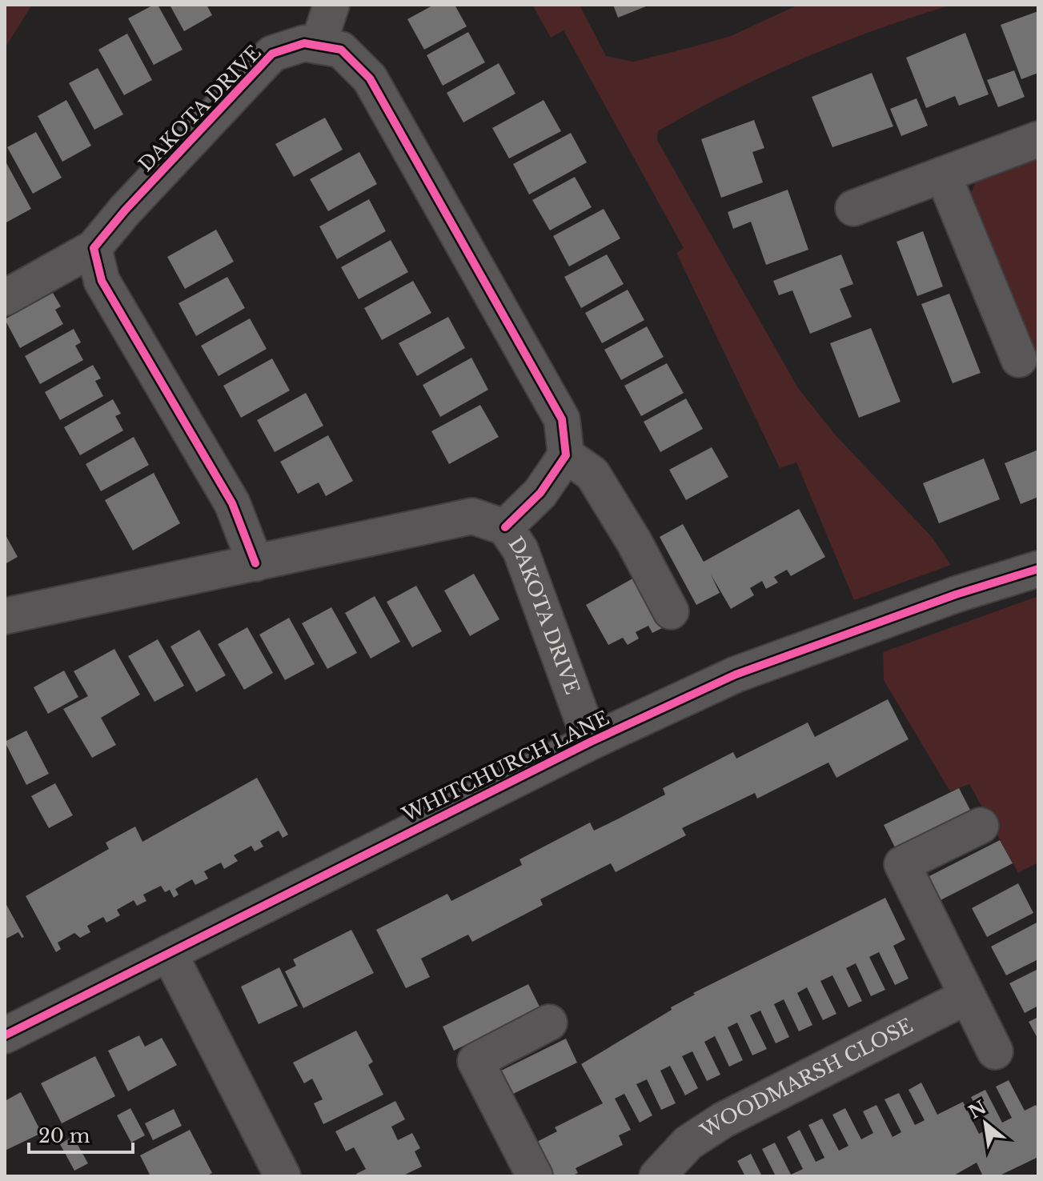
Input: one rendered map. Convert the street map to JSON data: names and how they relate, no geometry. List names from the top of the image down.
{
  "streets": {
    "street": ["DAKOTA DRIVE", "WHITCHURCH LANE", "WOODMARSH CLOSE"]
  },
  "crossings": [
    ["DAKOTA DRIVE", "WHITCHURCH LANE"]
  ],
  "scale_bar": "20 m",
  "north": "top left"
}
